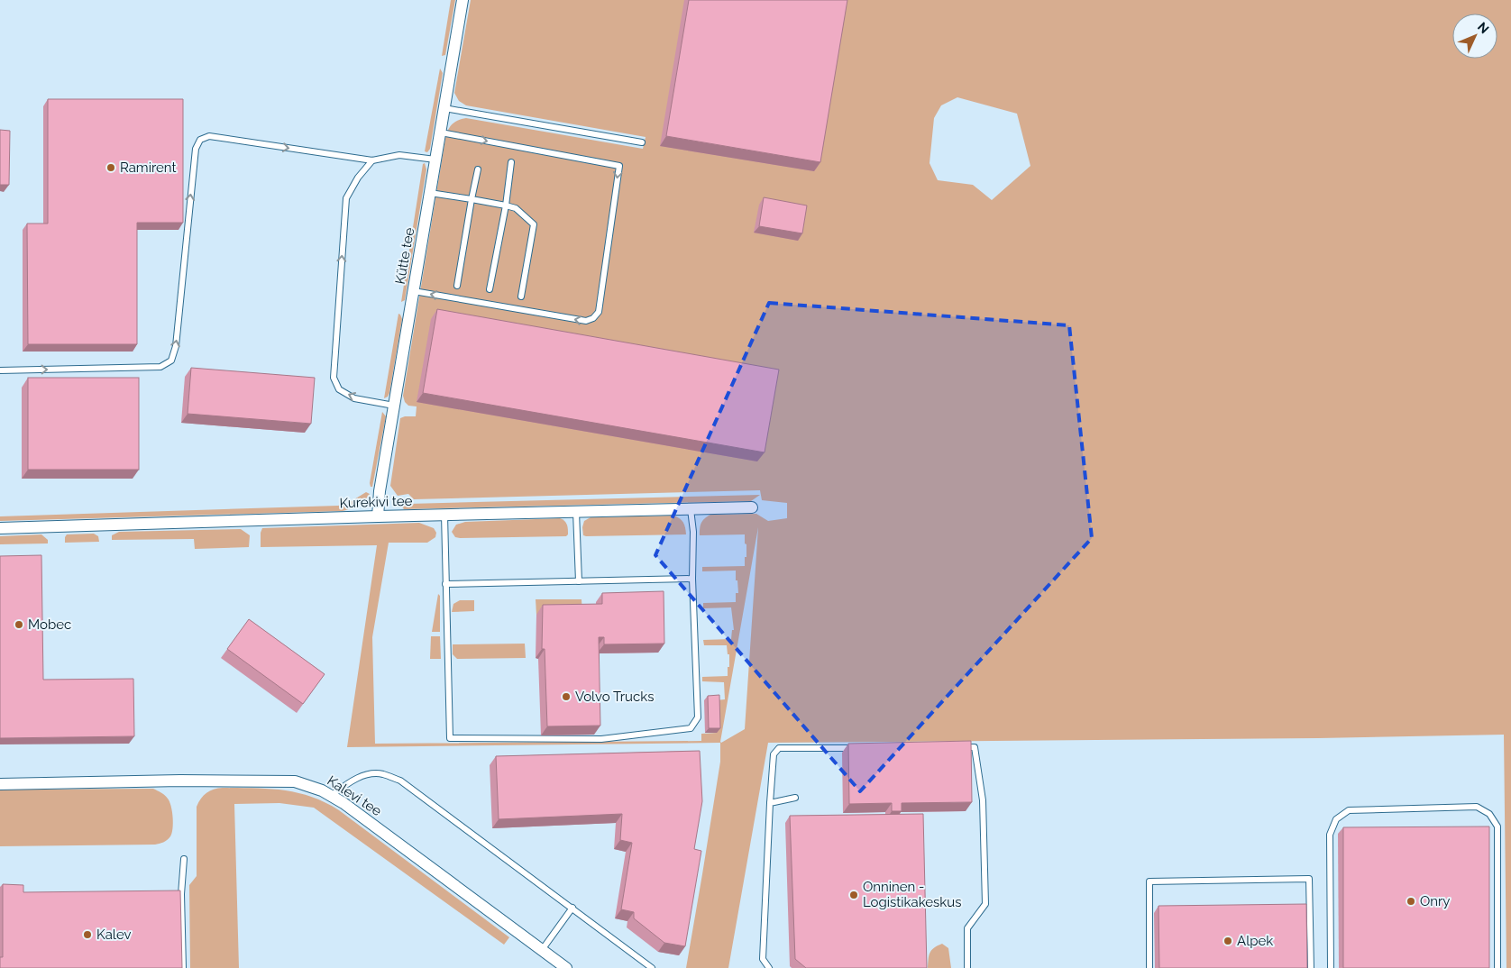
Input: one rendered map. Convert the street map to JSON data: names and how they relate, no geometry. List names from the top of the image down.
{
  "streets": {
    "street": ["Kütte tee", "Kurekivi tee", "Kalevi tee"]
  },
  "crossings": [
    ["Kütte tee", "Kurekivi tee"]
  ],
  "places": [
    "Ramirent",
    "Mobec",
    "Volvo Trucks",
    "Onninen - Logistikakeskus",
    "Onry",
    "Kalev",
    "Alpek"
  ],
  "north": "top right"
}
